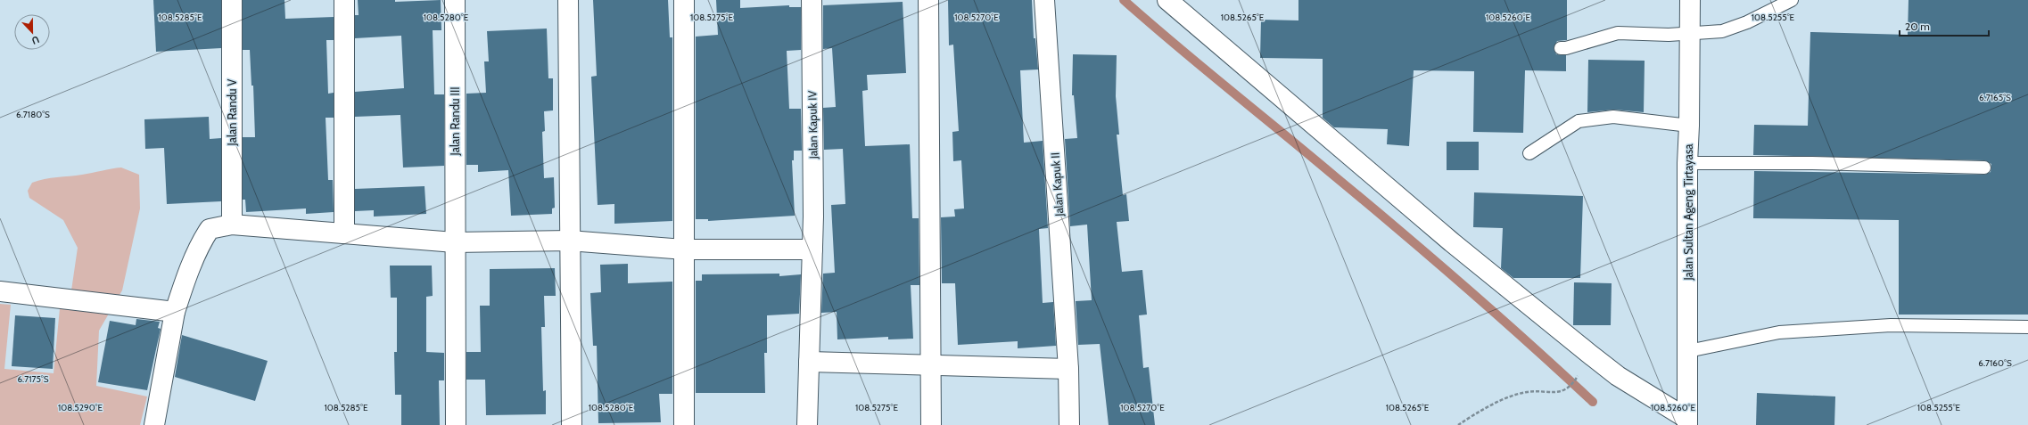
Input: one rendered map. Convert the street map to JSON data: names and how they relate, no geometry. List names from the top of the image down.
{
  "streets": {
    "street": [
      "Jalan Randu V",
      "Jalan Randu III",
      "Jalan Kapuk IV",
      "Jalan Kapuk II",
      "Jalan Sultan Ageng Tirtayasa"
    ]
  },
  "scale_bar": "20 m",
  "north": "bottom",
  "coordinates": [
    "108.5285°E",
    "108.5275°E",
    "108.5270°E",
    "108.5265°E",
    "108.5260°E",
    "108.5280°E",
    "108.5255°E",
    "6.7165°S",
    "6.7180°S",
    "6.7160°S",
    "6.7175°S",
    "108.5290°E"
  ]
}
